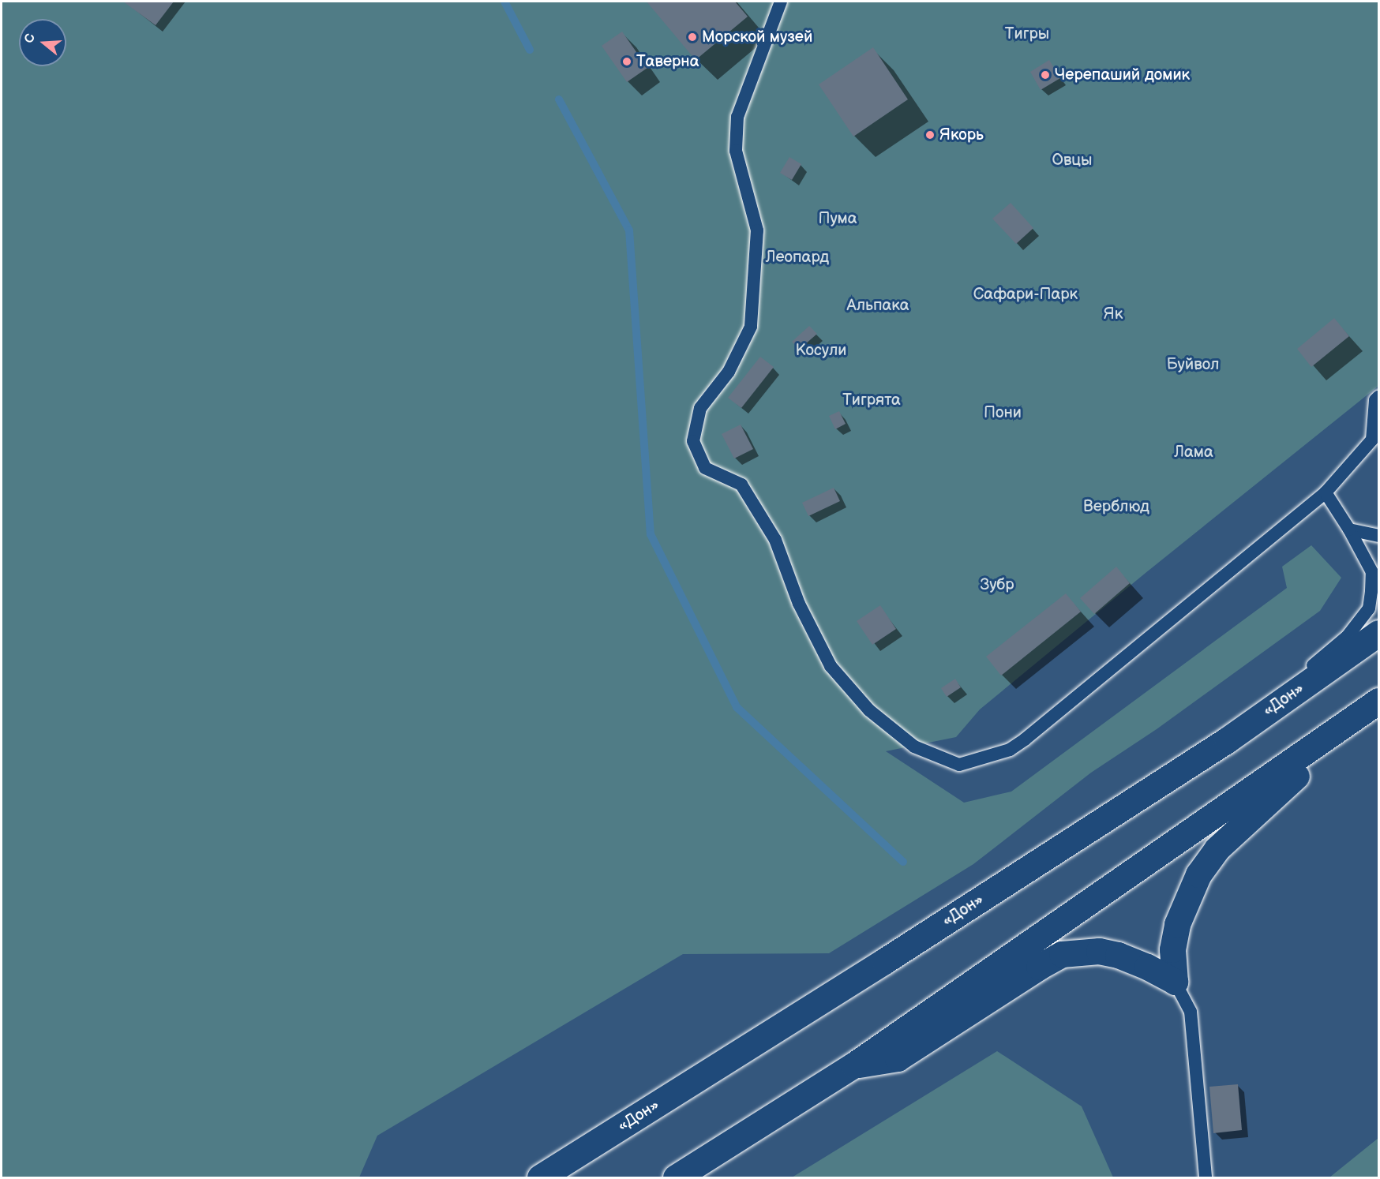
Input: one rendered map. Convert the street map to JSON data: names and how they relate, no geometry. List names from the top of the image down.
{
  "streets": {
    "highway": ["«Дон»"]
  },
  "parks": [
    "Тигры",
    "Овцы",
    "Пума",
    "Леопард",
    "Сафари-Парк",
    "Альпака",
    "Як",
    "Косули",
    "Буйвол",
    "Тигрята",
    "Пони",
    "Лама",
    "Верблюд",
    "Зубр"
  ],
  "places": [
    "Морской музей",
    "Таверна",
    "Черепаший домик",
    "Якорь"
  ],
  "north": "left"
}
